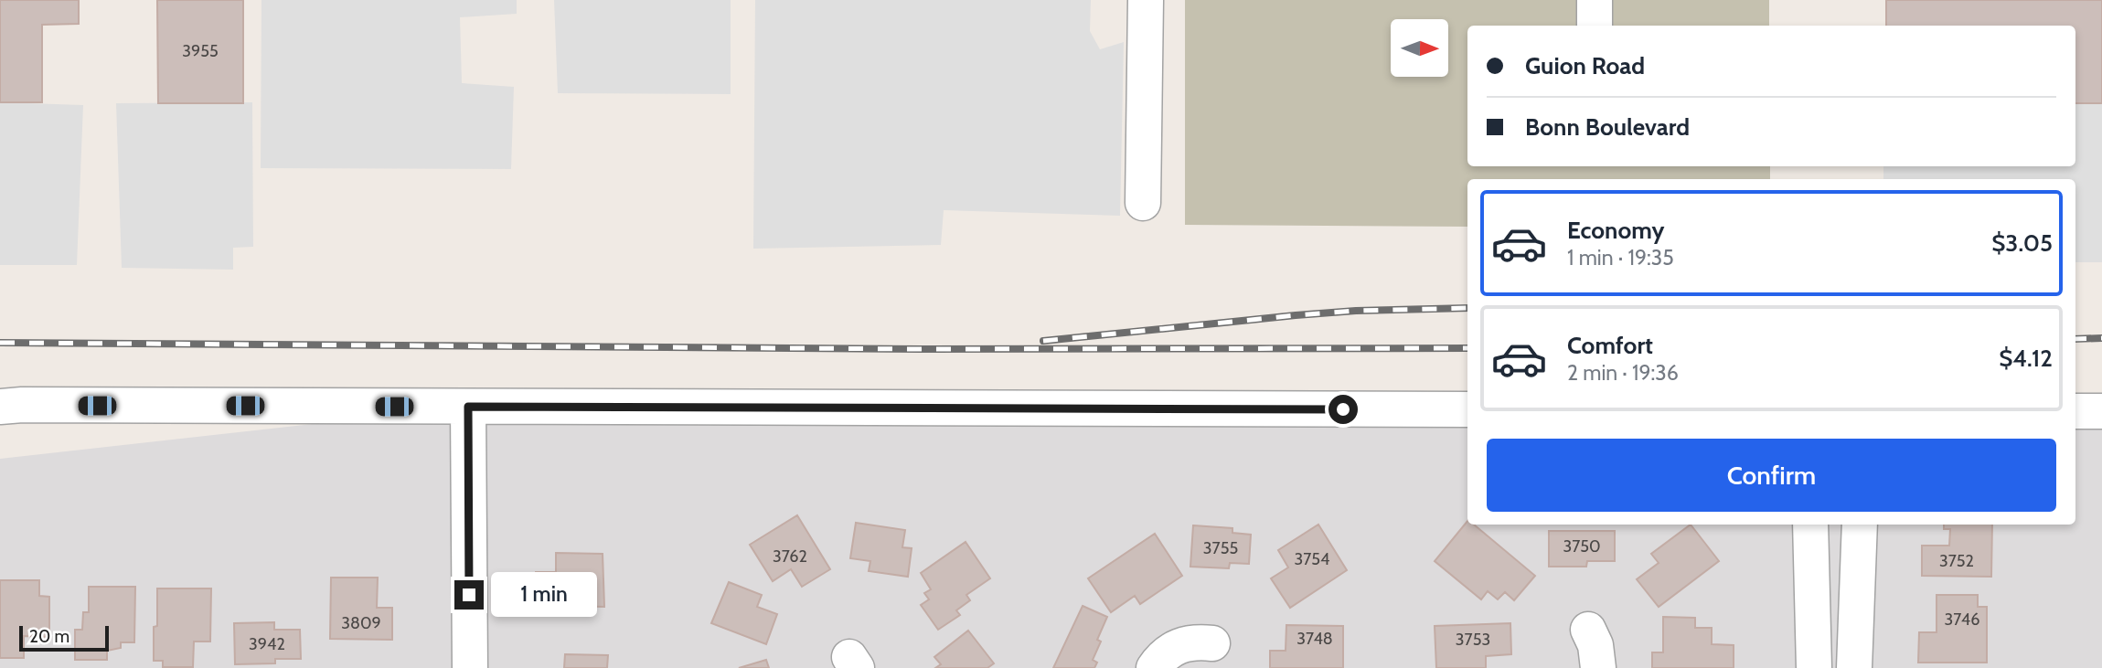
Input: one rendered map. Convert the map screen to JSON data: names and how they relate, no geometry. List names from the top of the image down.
{
  "house_numbers": [
    "3955",
    "3750",
    "3755",
    "3762",
    "3754",
    "3752",
    "3746",
    "3809",
    "3748",
    "3753",
    "3942"
  ],
  "scale_bar": "20 m",
  "north": "right",
  "page": {
    "banner": ["Guion Road", "Bonn Boulevard"],
    "list": [
      {
        "name": "Economy",
        "note": "1 min · 19:35",
        "value": "$3.05"
      },
      {
        "name": "Comfort",
        "note": "2 min · 19:36",
        "value": "$4.12"
      }
    ],
    "buttons": "Confirm",
    "bubble": "1 min",
    "scale": "20 m"
  }
}
